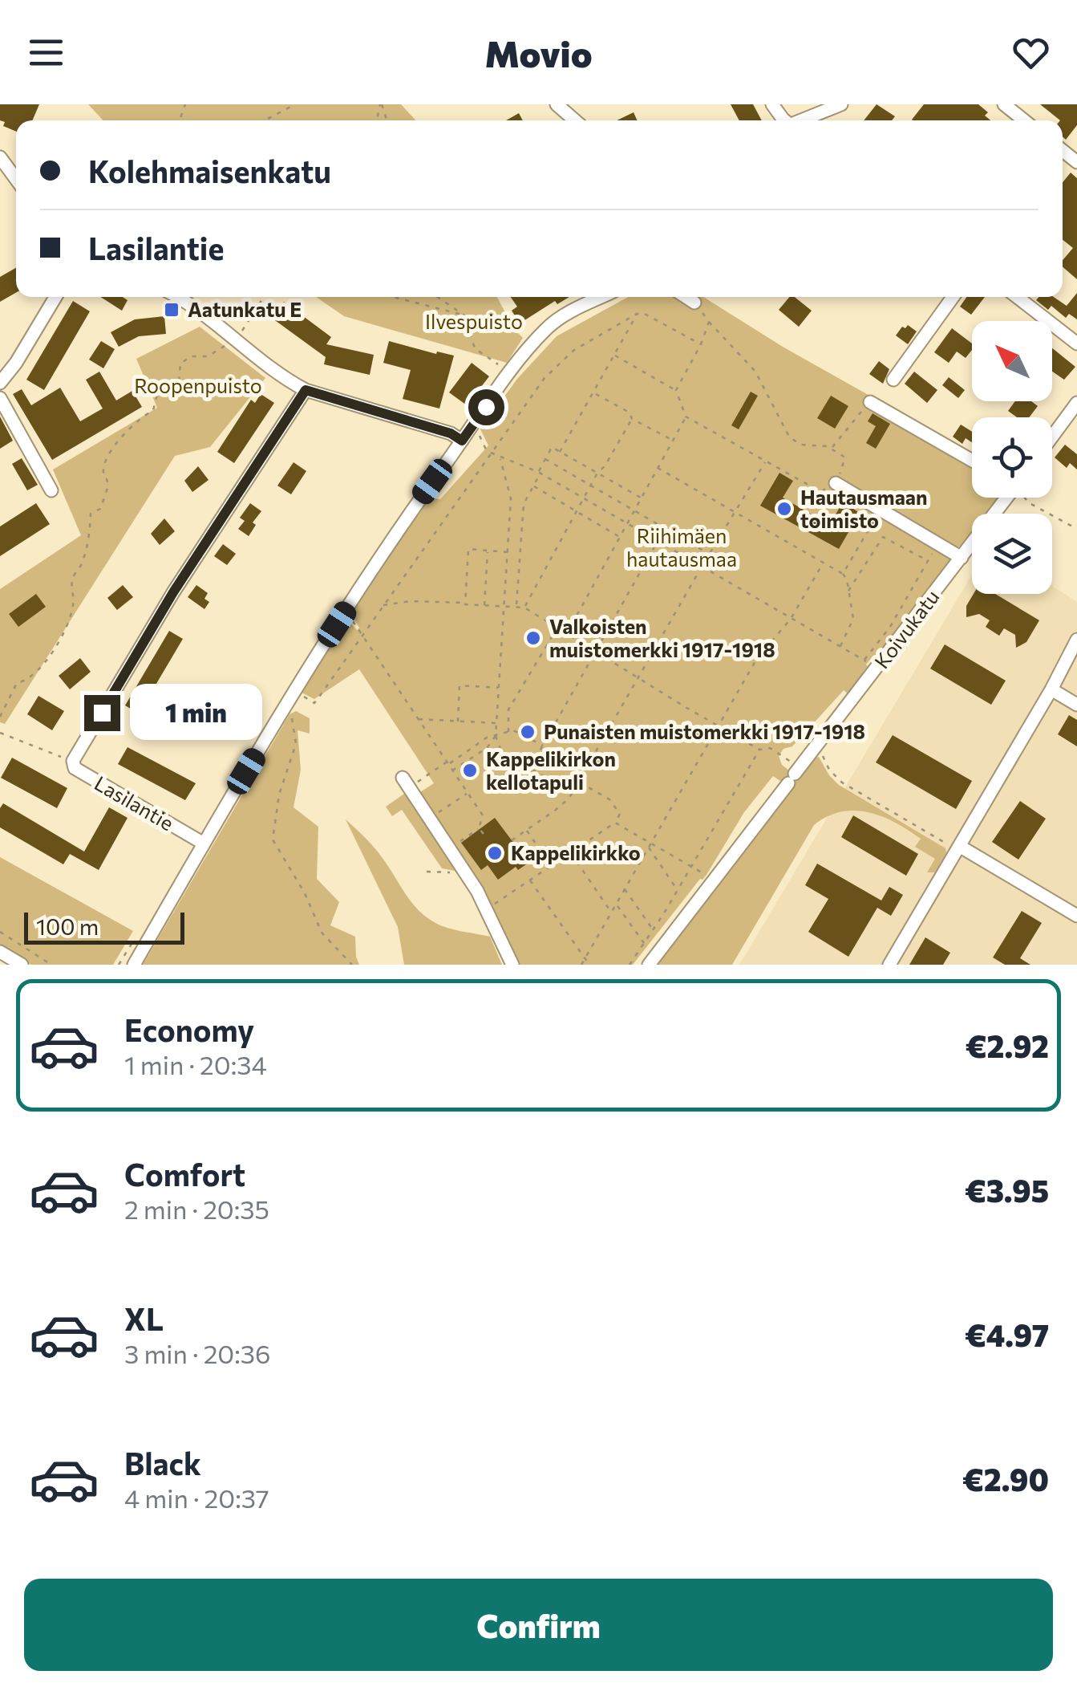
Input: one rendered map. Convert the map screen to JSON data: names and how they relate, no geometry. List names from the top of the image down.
{
  "streets": {
    "street": ["Koivukatu", "Lasilantie"]
  },
  "parks": ["Ilvespuisto", "Roopenpuisto", "Riihimäen hautausmaa"],
  "places": {
    "transit": ["Aatunkatu E"],
    "other": [
      "Hautausmaan toimisto",
      "Valkoisten muistomerkki 1917-1918",
      "Punaisten muistomerkki 1917-1918",
      "Kappelikirkon kellotapuli",
      "Kappelikirkko"
    ]
  },
  "scale_bar": "100 m",
  "north": "top left",
  "page": {
    "header": "Movio",
    "banner": ["Kolehmaisenkatu", "Lasilantie"],
    "bubble": "1 min",
    "scale": "100 m",
    "list": [
      {
        "name": "Economy",
        "note": "1 min · 20:34",
        "value": "€2.92"
      },
      {
        "name": "Comfort",
        "note": "2 min · 20:35",
        "value": "€3.95"
      },
      {
        "name": "XL",
        "note": "3 min · 20:36",
        "value": "€4.97"
      },
      {
        "name": "Black",
        "note": "4 min · 20:37",
        "value": "€2.90"
      }
    ],
    "buttons": "Confirm"
  }
}
